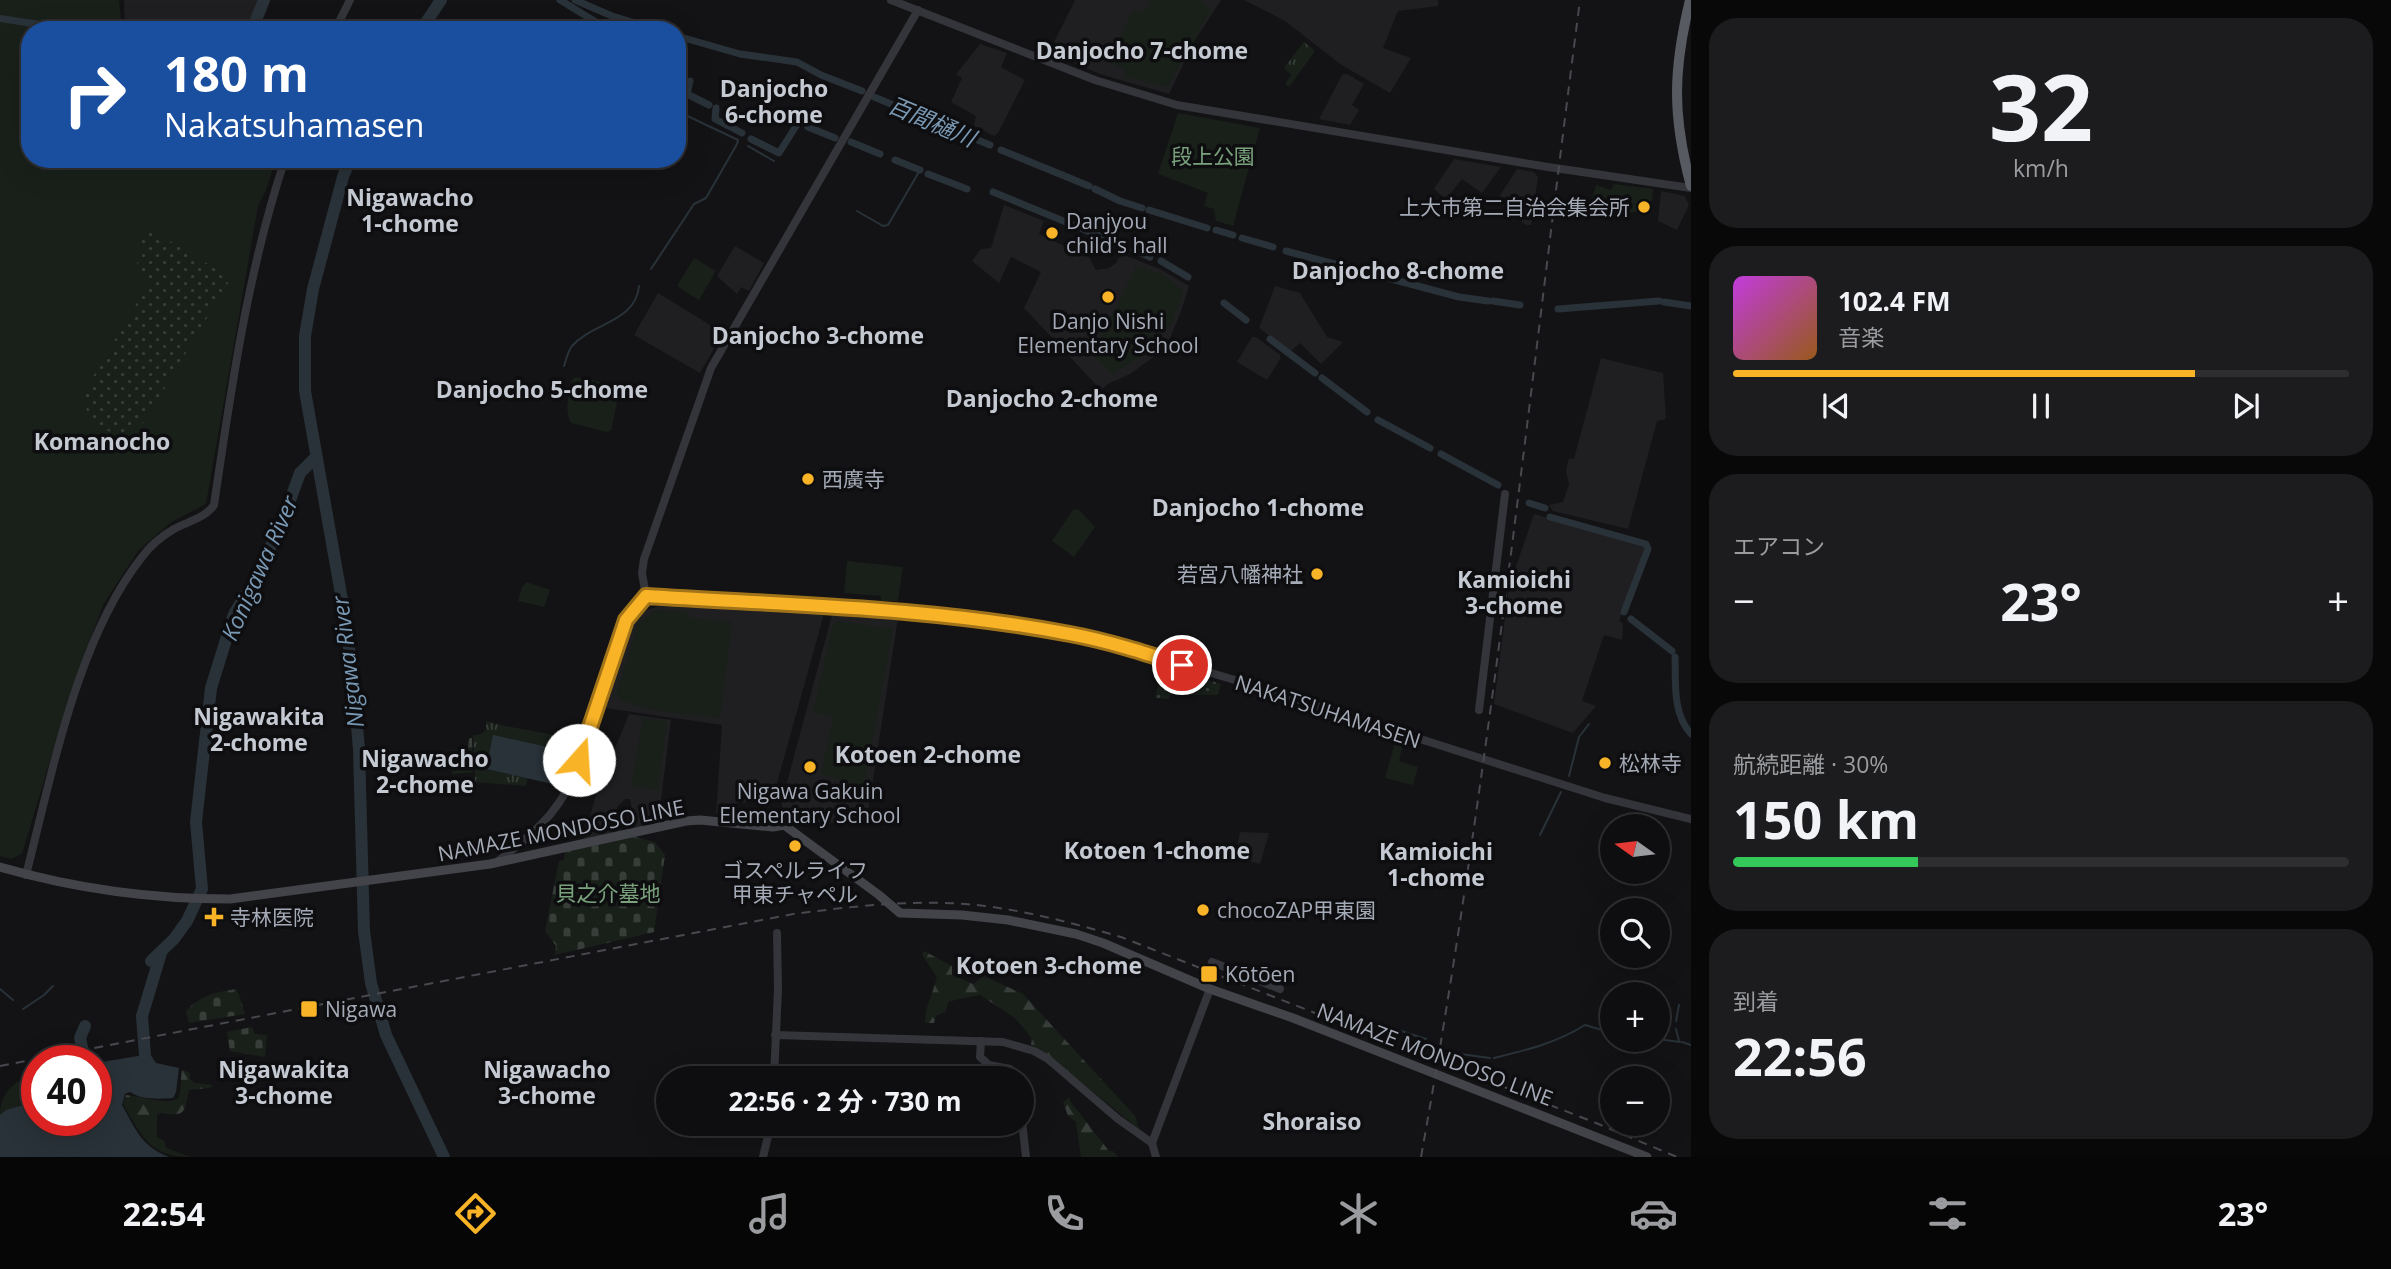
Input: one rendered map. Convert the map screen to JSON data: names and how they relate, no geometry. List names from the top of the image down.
{
  "streets": {
    "main road": ["NAMAZE MONDOSO LINE"],
    "street": ["NAKATSUHAMASEN"]
  },
  "districts": [
    "Danjocho 7-chome",
    "Danjocho 6-chome",
    "Nigawacho 1-chome",
    "Danjocho 8-chome",
    "Danjocho 3-chome",
    "Danjocho 5-chome",
    "Danjocho 2-chome",
    "Komanocho",
    "Danjocho 1-chome",
    "Kamioichi 3-chome",
    "Nigawakita 2-chome",
    "Kotoen 2-chome",
    "Nigawacho 2-chome",
    "Kotoen 1-chome",
    "Kamioichi 1-chome",
    "Kotoen 3-chome",
    "Nigawakita 3-chome",
    "Nigawacho 3-chome",
    "Shoraiso"
  ],
  "water": ["百間樋川", "Konigawa River", "Nigawa River"],
  "parks": ["段上公園", "貝之介墓地"],
  "places": {
    "other": [
      "上大市第二自治会集会所",
      "Danjyou child's hall",
      "Danjo Nishi Elementary School",
      "西廣寺",
      "若宮八幡神社",
      "松林寺",
      "Nigawa Gakuin Elementary School",
      "ゴスペルライフ 甲東チャペル",
      "chocoZAP甲東園"
    ],
    "health": ["寺林医院"],
    "transit": ["Kōtōen", "Nigawa"]
  },
  "north": "left",
  "page": {
    "tile": [
      ["32", "km/h"],
      "エアコン",
      ["航続距離 · 30%", "150 km"],
      ["到着", "22:56"]
    ],
    "turn": ["180 m", "Nakatsuhamasen"],
    "song": ["102.4 FM", "音楽"],
    "heat": ["−", "23°", "+"],
    "map_buttons": ["+", "−"],
    "limit": "40",
    "trip": "22:56 · 2 分 · 730 m",
    "tabs": ["22:54", "23°"]
  }
}
